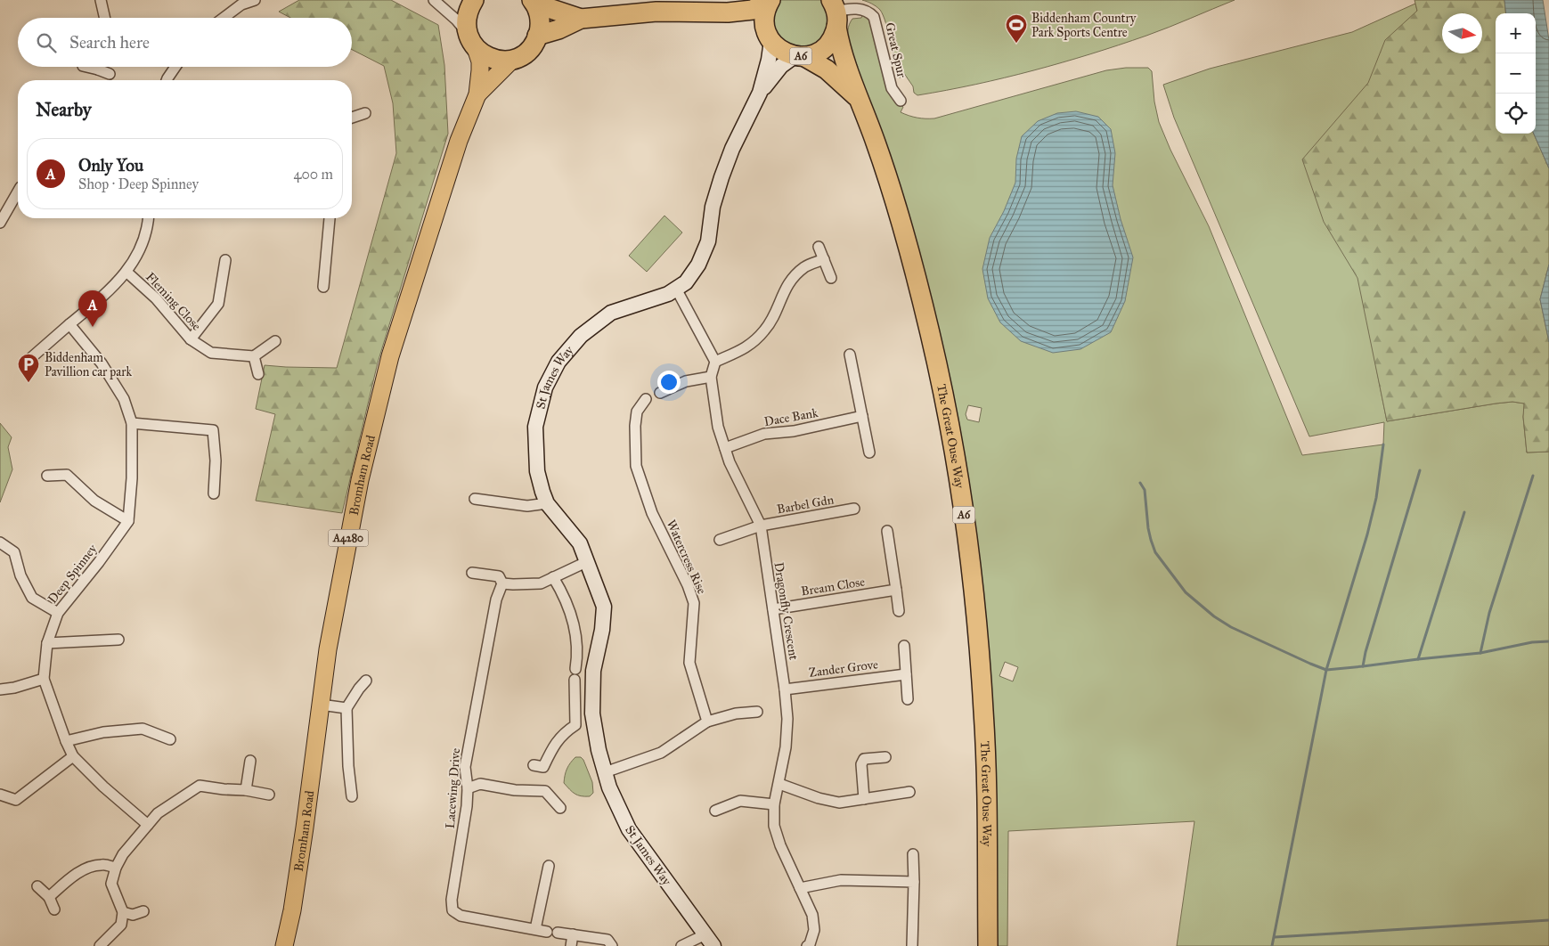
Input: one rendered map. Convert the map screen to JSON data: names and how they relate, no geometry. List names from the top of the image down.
{
  "streets": {
    "highway": ["A6", "The Great Ouse Way"],
    "main road": ["Bromham Road", "A4280"],
    "street": [
      "Great Spur",
      "Fleming Close",
      "St James Way",
      "Dace Bank",
      "Barbel Gdn",
      "Watercress Rise",
      "Deep Spinney",
      "Bream Close",
      "Dragonfly Crescent",
      "Zander Grove",
      "Lacewing Drive"
    ]
  },
  "crossings": [
    ["Great Spur", "A6"],
    ["Great Spur", "The Great Ouse Way"],
    ["A6", "The Great Ouse Way"],
    ["Dace Bank", "Dragonfly Crescent"],
    ["Barbel Gdn", "Dragonfly Crescent"],
    ["Bream Close", "Dragonfly Crescent"],
    ["Dragonfly Crescent", "Zander Grove"]
  ],
  "places": {
    "sports": ["Biddenham Country Park Sports Centre"],
    "parking": ["Biddenham Pavillion car park"]
  },
  "north": "right",
  "page": {
    "map_buttons": ["+", "−"],
    "search": "Search here",
    "heading": "Nearby",
    "list": [
      {
        "mark": "A",
        "name": "Only You",
        "note": "Shop · Deep Spinney",
        "value": "400 m"
      }
    ],
    "pins": "A"
  }
}
